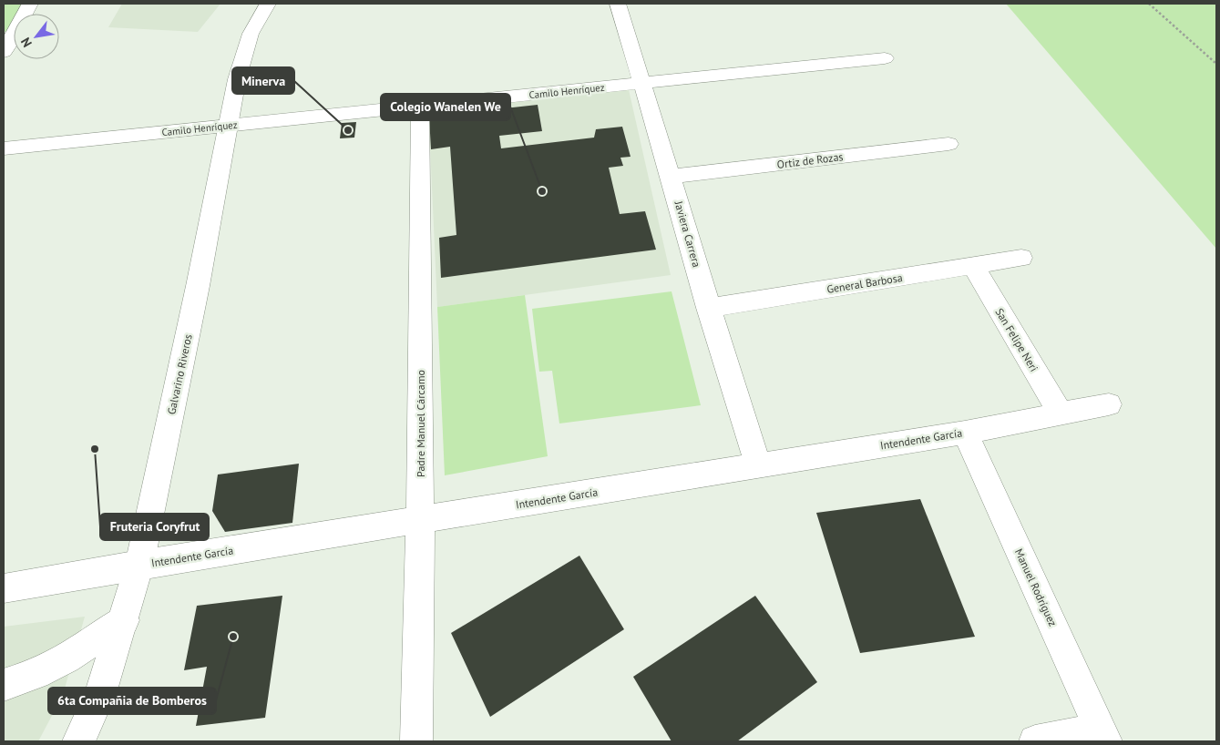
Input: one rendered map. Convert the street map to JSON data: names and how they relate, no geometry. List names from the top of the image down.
{
  "streets": {
    "street": [
      "Camilo Henríquez",
      "Ortiz de Rozas",
      "Javiera Carrera",
      "General Barbosa",
      "San Felipe Neri",
      "Galvarino Riveros",
      "Padre Manuel Cárcamo",
      "Intendente García",
      "Manuel Rodríguez"
    ]
  },
  "crossings": [
    ["Camilo Henríquez", "Javiera Carrera"],
    ["Camilo Henríquez", "Galvarino Riveros"],
    ["Camilo Henríquez", "Padre Manuel Cárcamo"],
    ["Ortiz de Rozas", "Javiera Carrera"],
    ["Javiera Carrera", "General Barbosa"],
    ["Javiera Carrera", "Intendente García"],
    ["General Barbosa", "San Felipe Neri"],
    ["San Felipe Neri", "Intendente García"],
    ["Galvarino Riveros", "Intendente García"],
    ["Padre Manuel Cárcamo", "Intendente García"],
    ["Intendente García", "Manuel Rodríguez"]
  ],
  "places": [
    "Minerva",
    "Colegio Wanelen We",
    "Fruteria Coryfrut",
    "6ta Compañia de Bomberos"
  ],
  "north": "bottom left"
}
